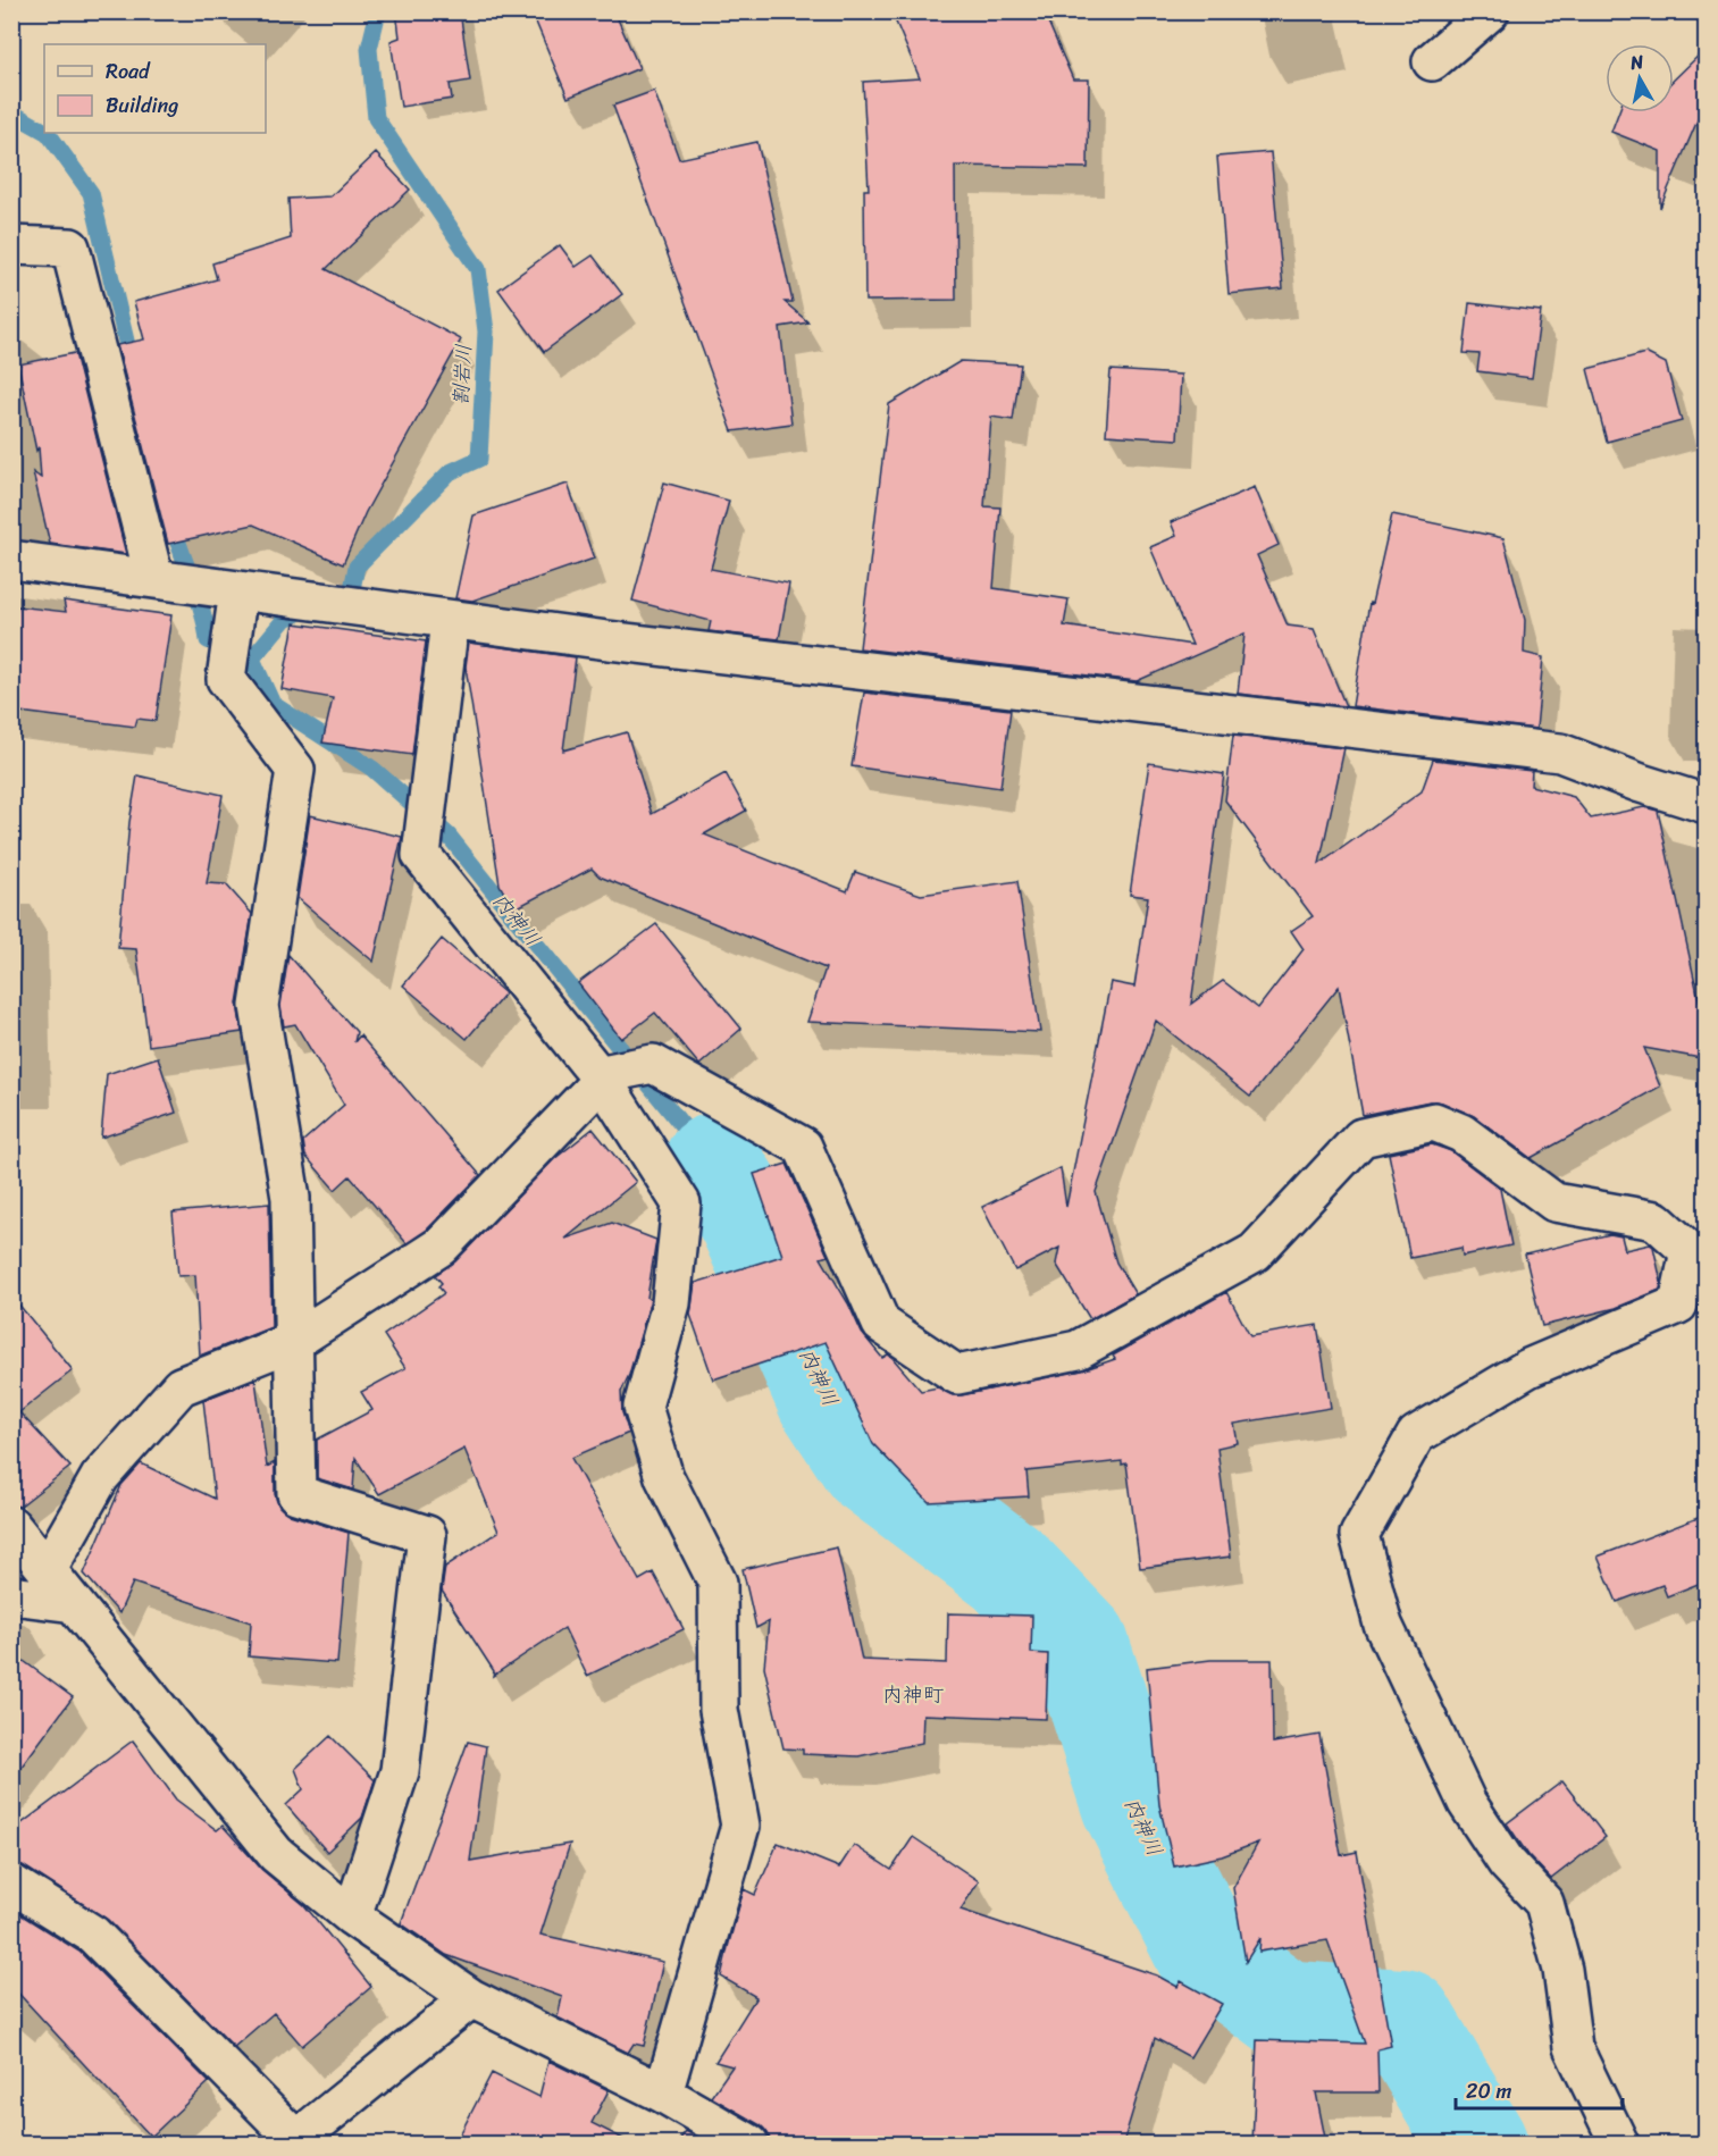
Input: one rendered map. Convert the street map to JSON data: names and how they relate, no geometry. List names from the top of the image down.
{
  "districts": ["内神町"],
  "water": ["割岩川", "内神川"],
  "legend": ["Road", "Building"],
  "scale_bar": "20 m",
  "north": "top"
}
